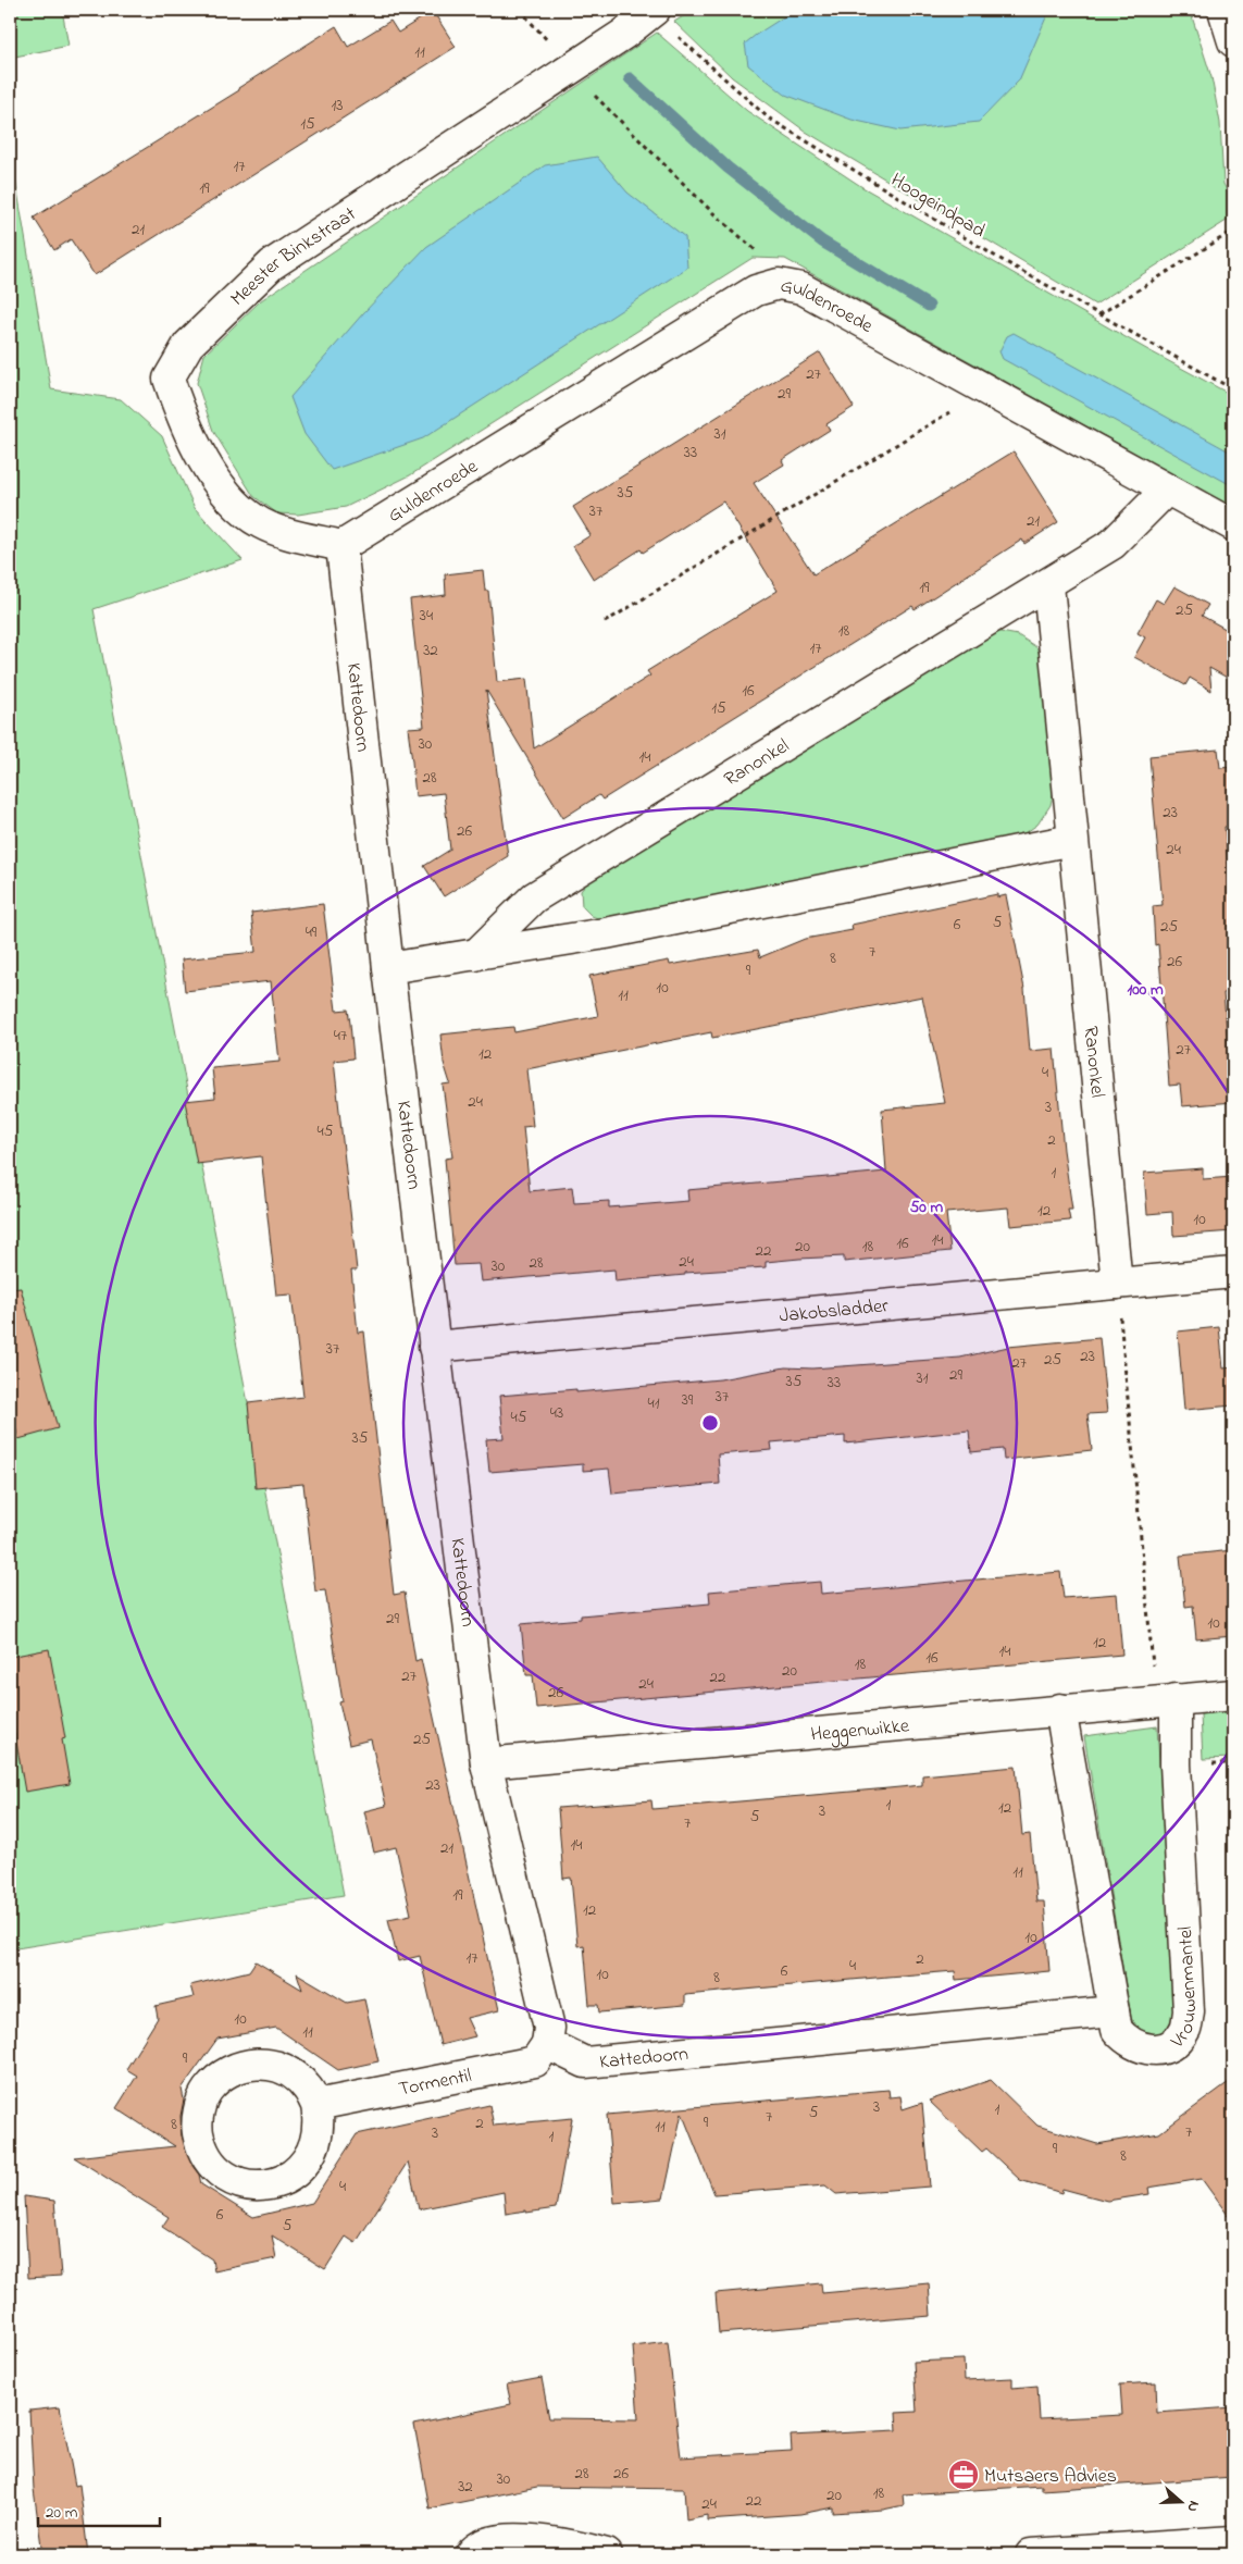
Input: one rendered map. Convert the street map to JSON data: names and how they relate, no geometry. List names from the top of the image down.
{
  "streets": {
    "street": [
      "Meester Binkstraat",
      "Guldenroede",
      "Kattedoorn",
      "Ranonkel",
      "Jakobsladder",
      "Heggenwikke",
      "Vrouwenmantel",
      "Tormentil"
    ],
    "path": ["Hoogeindpad"]
  },
  "crossings": [
    ["Hoogeindpad", "Meester Binkstraat"],
    ["Meester Binkstraat", "Guldenroede"],
    ["Meester Binkstraat", "Kattedoorn"],
    ["Guldenroede", "Kattedoorn"],
    ["Guldenroede", "Ranonkel"],
    ["Kattedoorn", "Jakobsladder"],
    ["Kattedoorn", "Heggenwikke"],
    ["Kattedoorn", "Vrouwenmantel"],
    ["Kattedoorn", "Tormentil"],
    ["Ranonkel", "Jakobsladder"],
    ["Heggenwikke", "Vrouwenmantel"]
  ],
  "places": {
    "office": ["Mutsaers Advies"]
  },
  "house_numbers": [
    "11",
    "13",
    "15",
    "17",
    "19",
    "21",
    "27",
    "29",
    "31",
    "33",
    "35",
    "37",
    "21",
    "19",
    "25",
    "34",
    "18",
    "17",
    "32",
    "16",
    "15",
    "30",
    "14",
    "28",
    "23",
    "26",
    "24",
    "5",
    "6",
    "25",
    "49",
    "7",
    "8",
    "26",
    "9",
    "10",
    "11",
    "47",
    "27",
    "12",
    "4",
    "24",
    "3",
    "45",
    "2",
    "1",
    "12",
    "10",
    "14",
    "16",
    "20",
    "18",
    "22",
    "24",
    "28",
    "30",
    "37",
    "23",
    "25",
    "27",
    "29",
    "31",
    "35",
    "33",
    "37",
    "39",
    "41",
    "43",
    "45",
    "35",
    "29",
    "10",
    "12",
    "14",
    "16",
    "18",
    "20",
    "27",
    "22",
    "24",
    "26",
    "25",
    "23",
    "1",
    "12",
    "3",
    "5",
    "7",
    "14",
    "21",
    "11",
    "19",
    "12",
    "10",
    "17",
    "2",
    "4",
    "6",
    "10",
    "8",
    "10",
    "11",
    "9",
    "3",
    "1",
    "5",
    "7",
    "9",
    "2",
    "8",
    "11",
    "7",
    "3",
    "1",
    "9",
    "8",
    "4",
    "6",
    "5",
    "28",
    "26",
    "30",
    "32",
    "18",
    "20",
    "22",
    "24"
  ],
  "scale_bar": "20 m",
  "north": "right",
  "rings": ["100 m", "50 m"]
}
